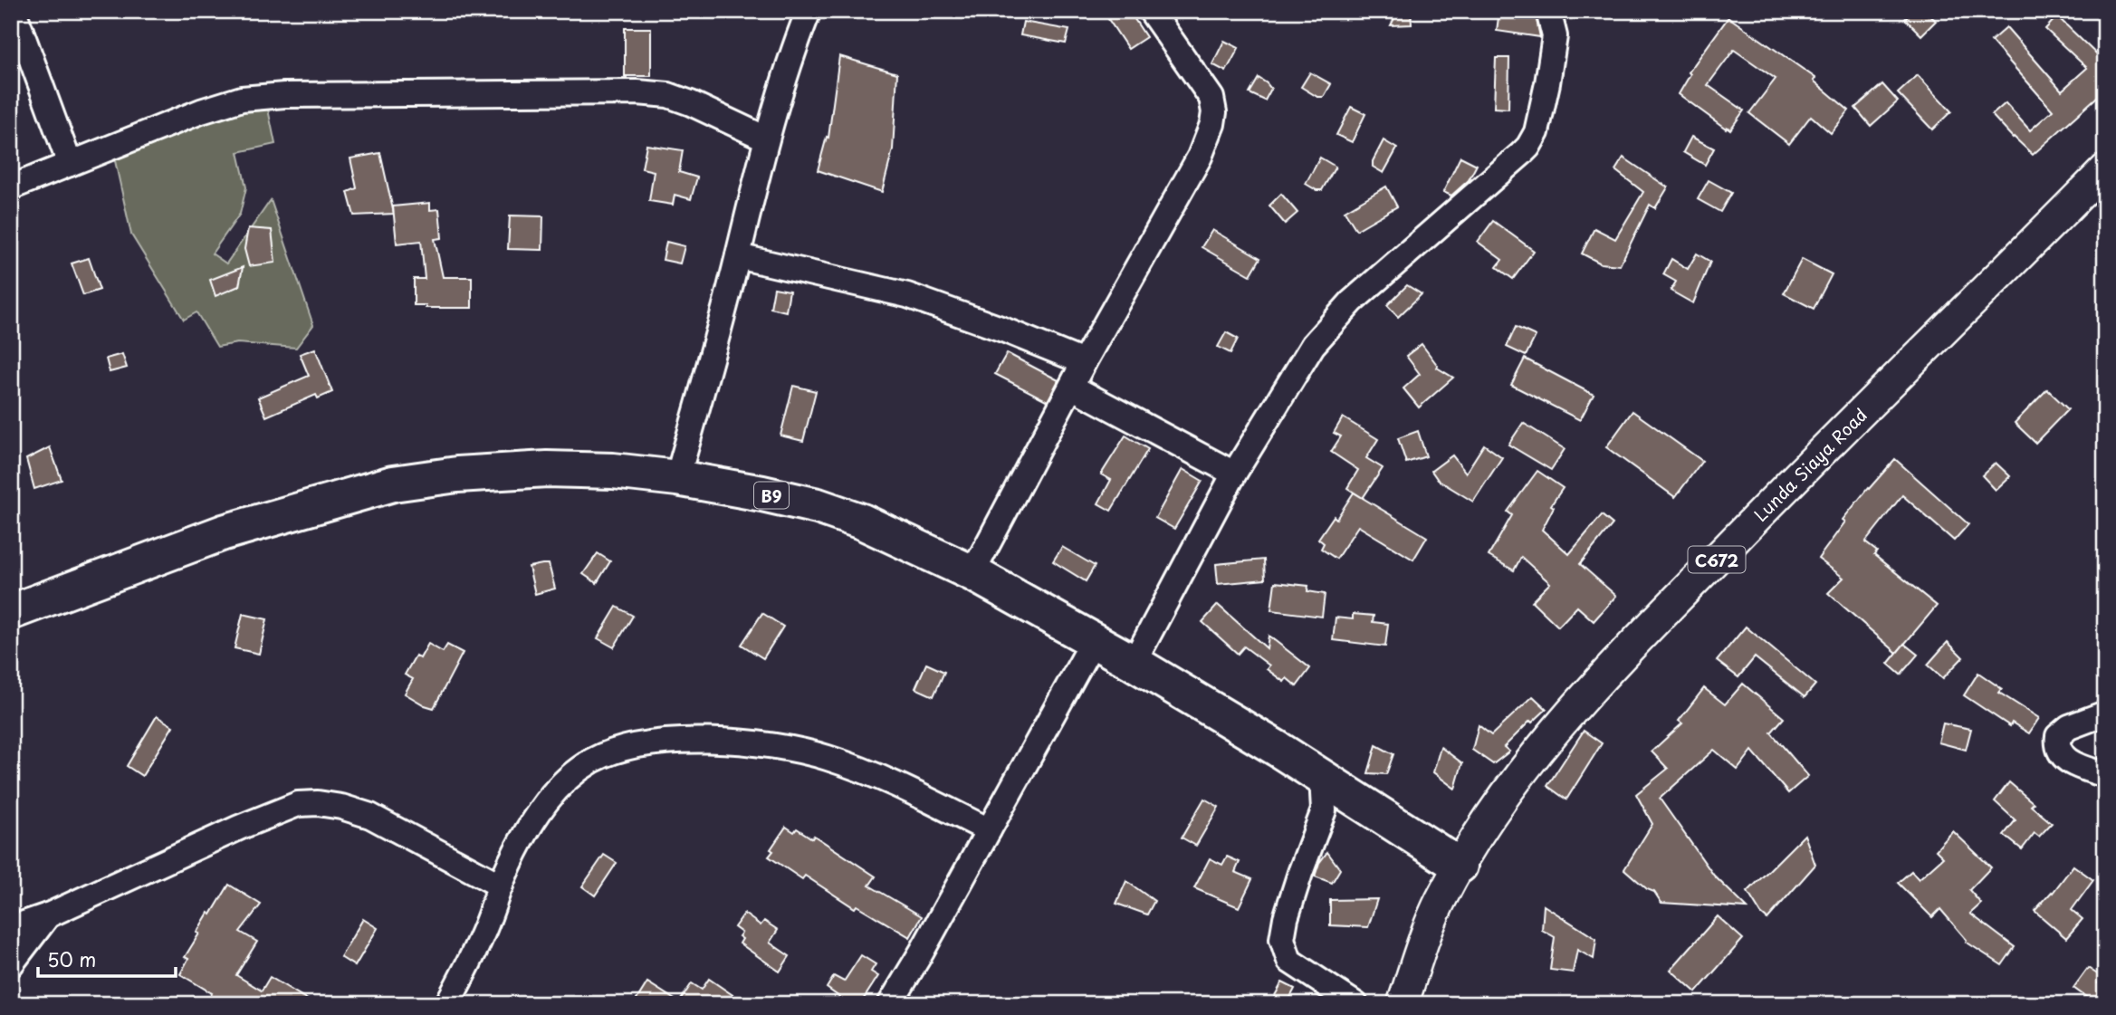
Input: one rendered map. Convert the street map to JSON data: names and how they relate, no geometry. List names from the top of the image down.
{
  "streets": {
    "highway": ["B9"],
    "main road": ["Lunda Siaya Road", "C672"]
  },
  "crossings": [
    ["Lunda Siaya Road", "B9"]
  ],
  "scale_bar": "50 m"
}
